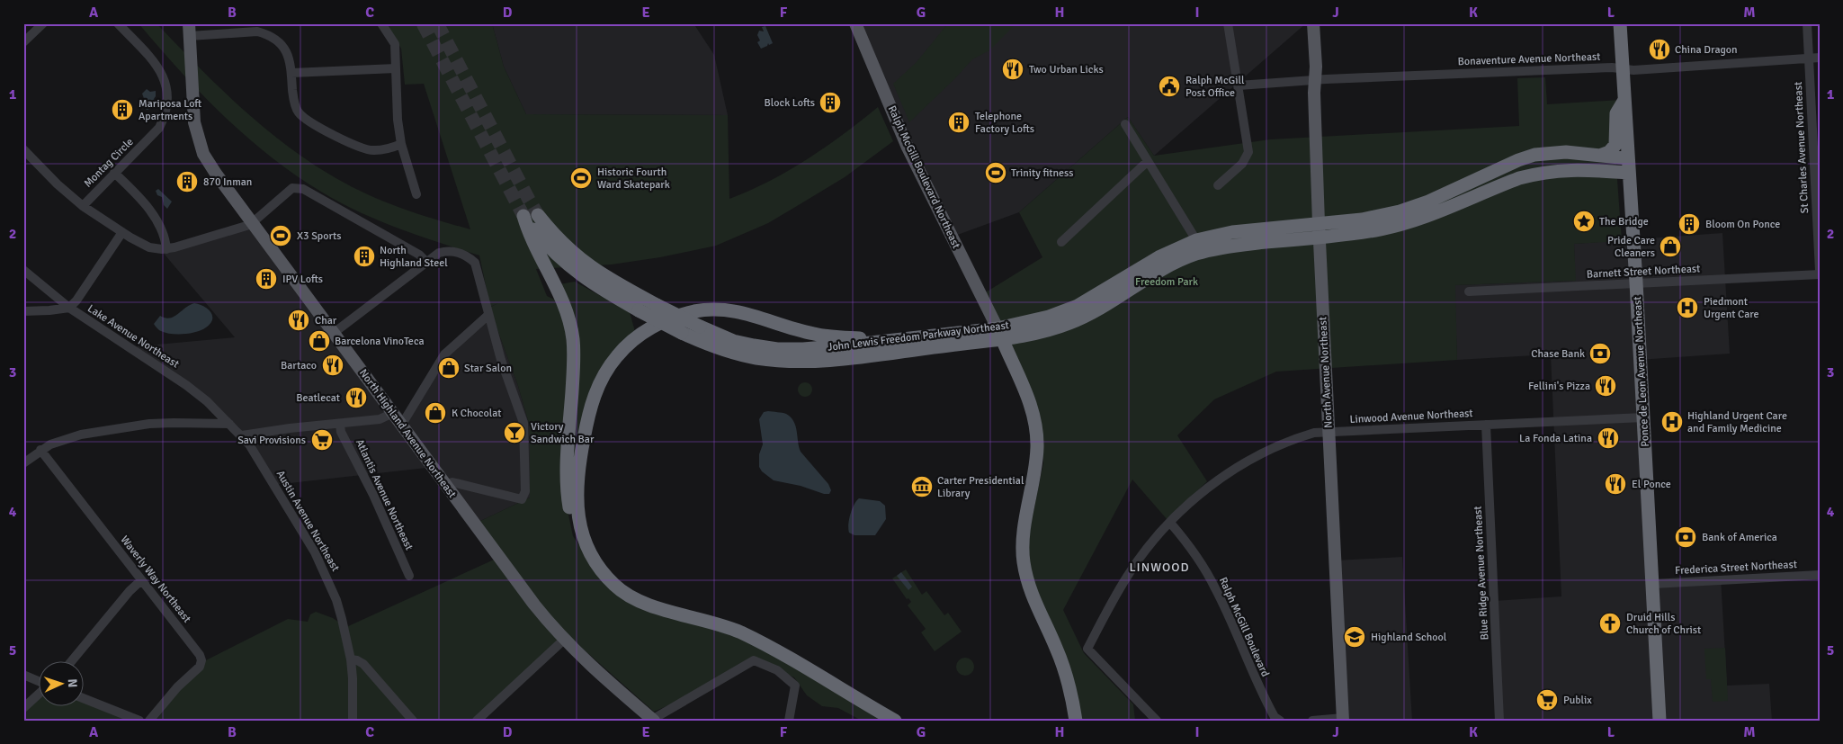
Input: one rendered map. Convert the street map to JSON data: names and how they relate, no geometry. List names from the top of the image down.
{
  "streets": {
    "highway": ["John Lewis Freedom Parkway Northeast", "Ponce de Leon Avenue Northeast"],
    "main road": ["Ralph McGill Boulevard Northeast", "North Avenue Northeast", "North Highland Avenue Northeast"],
    "street": [
      "Bonaventure Avenue Northeast",
      "St Charles Avenue Northeast",
      "Montag Circle",
      "Barnett Street Northeast",
      "Lake Avenue Northeast",
      "Linwood Avenue Northeast",
      "Atlantis Avenue Northeast",
      "Austin Avenue Northeast",
      "Frederica Street Northeast",
      "Blue Ridge Avenue Northeast",
      "Waverly Way Northeast",
      "Ralph McGill Boulevard"
    ]
  },
  "crossings": [
    ["Bonaventure Avenue Northeast", "St Charles Avenue Northeast"],
    ["Bonaventure Avenue Northeast", "Ponce de Leon Avenue Northeast"],
    ["Bonaventure Avenue Northeast", "North Avenue Northeast"],
    ["Ralph McGill Boulevard Northeast", "John Lewis Freedom Parkway Northeast"],
    ["Barnett Street Northeast", "Ponce de Leon Avenue Northeast"],
    ["Lake Avenue Northeast", "Austin Avenue Northeast"],
    ["John Lewis Freedom Parkway Northeast", "Ponce de Leon Avenue Northeast"],
    ["John Lewis Freedom Parkway Northeast", "North Avenue Northeast"],
    ["Ponce de Leon Avenue Northeast", "Linwood Avenue Northeast"],
    ["Ponce de Leon Avenue Northeast", "Frederica Street Northeast"],
    ["North Avenue Northeast", "Linwood Avenue Northeast"],
    ["Linwood Avenue Northeast", "Blue Ridge Avenue Northeast"],
    ["Linwood Avenue Northeast", "Ralph McGill Boulevard"]
  ],
  "districts": ["LINWOOD"],
  "parks": ["Freedom Park"],
  "places": {
    "restaurant": [
      "China Dragon",
      "Two Urban Licks",
      "Char",
      "Bartaco",
      "Fellini's Pizza",
      "Beatlecat",
      "La Fonda Latina",
      "El Ponce"
    ],
    "public building": ["Ralph McGill Post Office"],
    "building": [
      "Block Lofts",
      "Mariposa Loft Apartments",
      "Telephone Factory Lofts",
      "870 Inman",
      "Bloom On Ponce",
      "North Highland Steel",
      "IPV Lofts"
    ],
    "sports": ["Trinity fitness", "Historic Fourth Ward Skatepark", "X3 Sports"],
    "place": ["The Bridge"],
    "shop": [
      "Pride Care Cleaners",
      "Barcelona VinoTeca",
      "Star Salon",
      "K Chocolat"
    ],
    "hospital": ["Piedmont Urgent Care", "Highland Urgent Care and Family Medicine"],
    "bank": ["Chase Bank", "Bank of America"],
    "bar": ["Victory Sandwich Bar"],
    "supermarket": ["Savi Provisions", "Publix"],
    "museum": ["Carter Presidential Library"],
    "church": ["Druid Hills Church of Christ"],
    "school or university": ["Highland School"]
  },
  "north": "right",
  "grid": {
    "columns": [
      "A",
      "B",
      "C",
      "D",
      "E",
      "F",
      "G",
      "H",
      "I",
      "J",
      "K",
      "L",
      "M"
    ],
    "rows": [
      "1",
      "2",
      "3",
      "4",
      "5"
    ]
  }
}
